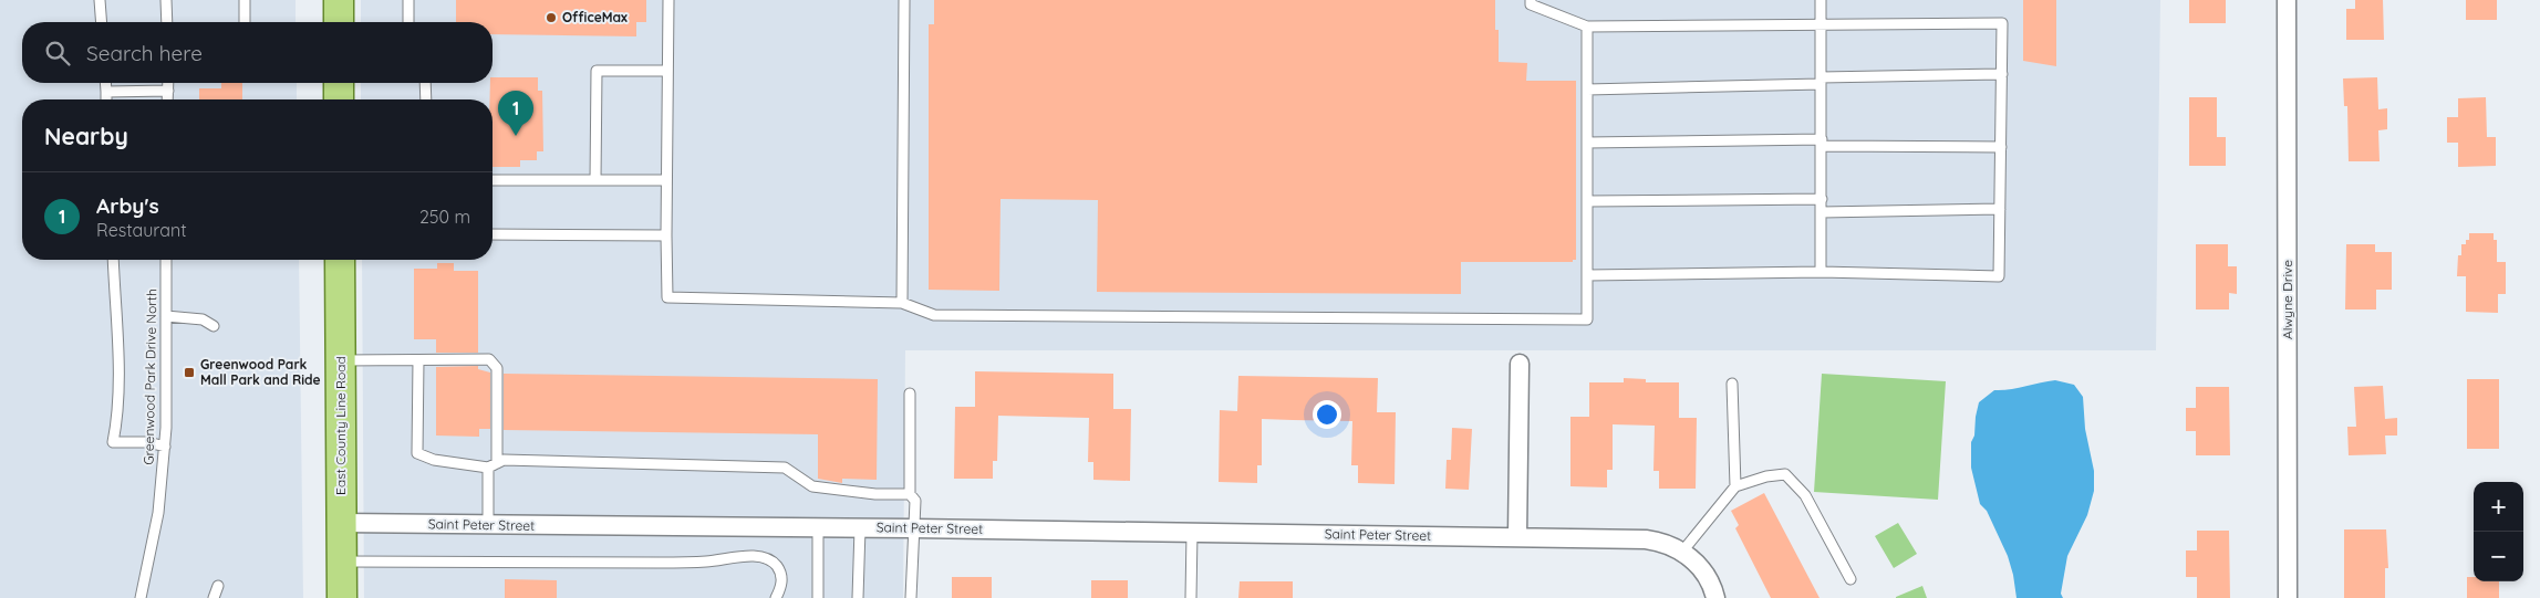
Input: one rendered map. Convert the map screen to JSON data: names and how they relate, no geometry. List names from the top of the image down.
{
  "streets": {
    "main road": ["East County Line Road"],
    "street": ["Alwyne Drive", "Saint Peter Street"],
    "lane": ["Greenwood Park Drive North"]
  },
  "crossings": [
    ["East County Line Road", "Saint Peter Street"]
  ],
  "places": {
    "other": ["OfficeMax"],
    "transit": ["Greenwood Park Mall Park and Ride"]
  },
  "page": {
    "search": "Search here",
    "pins": "1",
    "heading": "Nearby",
    "list": [
      {
        "mark": "1",
        "name": "Arby's",
        "note": "Restaurant",
        "value": "250 m"
      }
    ],
    "map_buttons": ["+", "−"]
  }
}
